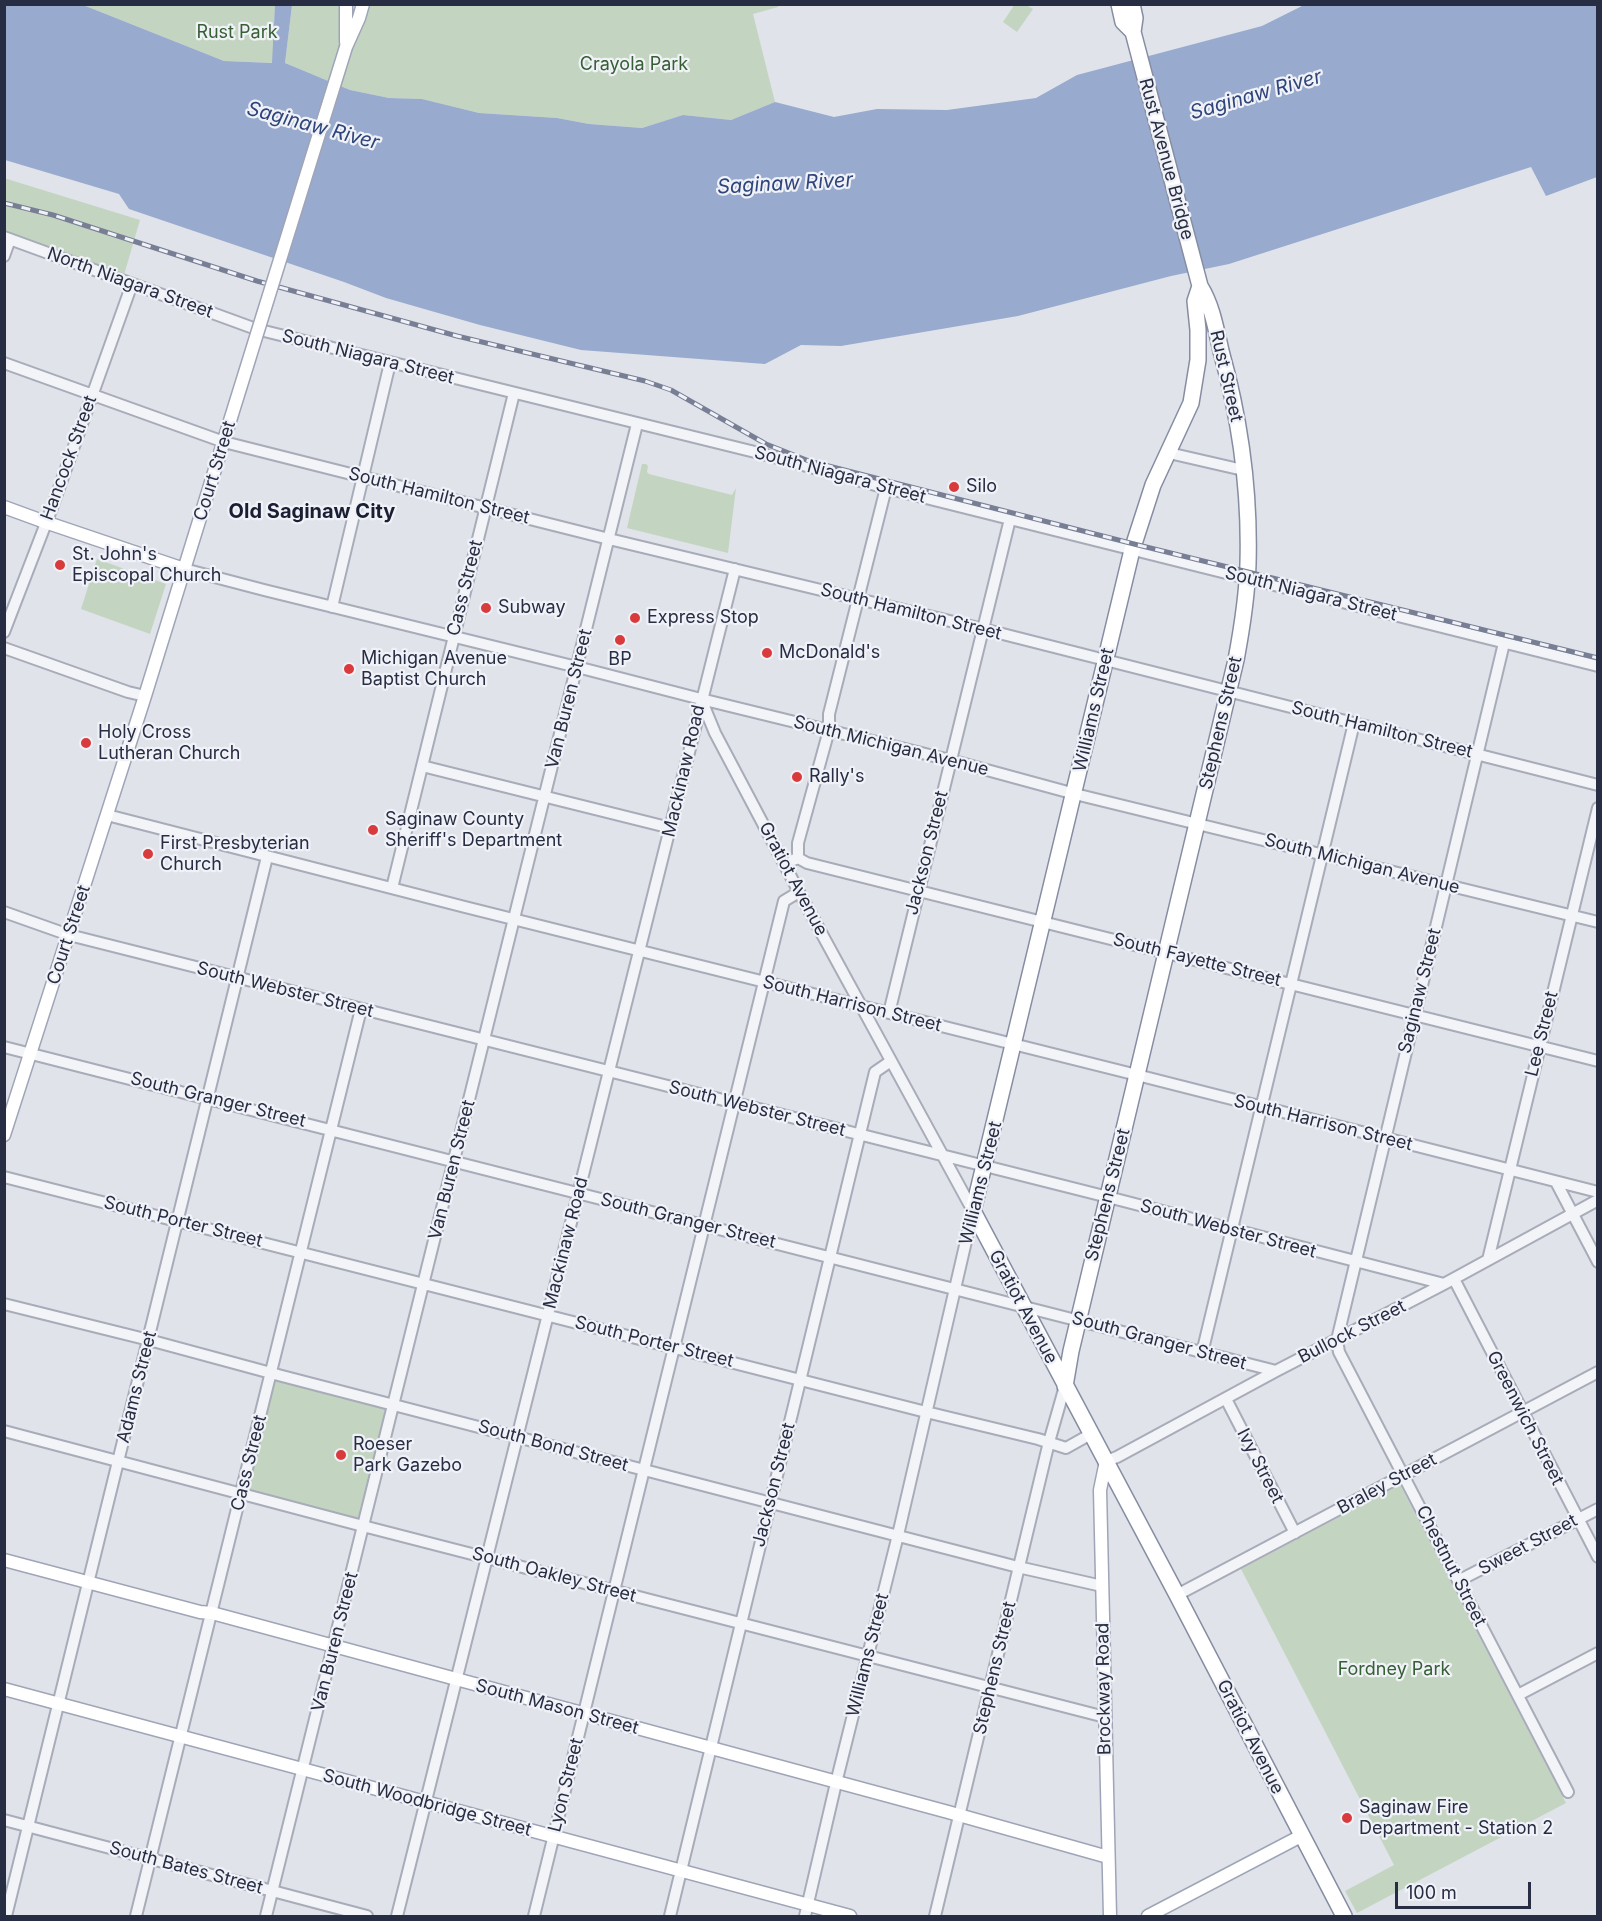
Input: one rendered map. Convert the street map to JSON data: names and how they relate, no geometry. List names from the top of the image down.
{
  "streets": {
    "highway": [
      "Rust Avenue Bridge",
      "Rust Street",
      "Williams Street",
      "Stephens Street",
      "Gratiot Avenue"
    ],
    "main road": [
      "Court Street",
      "Brockway Road",
      "South Mason Street",
      "South Woodbridge Street"
    ],
    "street": [
      "North Niagara Street",
      "South Niagara Street",
      "Hancock Street",
      "South Hamilton Street",
      "Cass Street",
      "Van Buren Street",
      "South Michigan Avenue",
      "Mackinaw Road",
      "Jackson Street",
      "South Fayette Street",
      "South Webster Street",
      "Saginaw Street",
      "South Harrison Street",
      "Lee Street",
      "South Granger Street",
      "South Porter Street",
      "Bullock Street",
      "Adams Street",
      "Greenwich Street",
      "South Bond Street",
      "Ivy Street",
      "Braley Street",
      "Sweet Street",
      "Chestnut Street",
      "South Oakley Street",
      "Lyon Street",
      "South Bates Street"
    ]
  },
  "crossings": [
    ["Rust Avenue Bridge", "Rust Street"],
    ["Rust Avenue Bridge", "Williams Street"],
    ["North Niagara Street", "South Niagara Street"],
    ["North Niagara Street", "Hancock Street"],
    ["South Niagara Street", "Cass Street"],
    ["South Niagara Street", "Van Buren Street"],
    ["South Niagara Street", "Williams Street"],
    ["South Niagara Street", "Stephens Street"],
    ["South Niagara Street", "Jackson Street"],
    ["South Niagara Street", "Saginaw Street"],
    ["Rust Street", "Williams Street"],
    ["Rust Street", "Stephens Street"],
    ["Hancock Street", "South Hamilton Street"],
    ["Court Street", "South Hamilton Street"],
    ["Court Street", "South Michigan Avenue"],
    ["Court Street", "South Webster Street"],
    ["Court Street", "South Harrison Street"],
    ["Court Street", "South Granger Street"],
    ["South Hamilton Street", "Cass Street"],
    ["South Hamilton Street", "Van Buren Street"],
    ["South Hamilton Street", "Williams Street"],
    ["South Hamilton Street", "Stephens Street"],
    ["South Hamilton Street", "Mackinaw Road"],
    ["South Hamilton Street", "Jackson Street"],
    ["South Hamilton Street", "Saginaw Street"],
    ["Cass Street", "South Michigan Avenue"],
    ["Cass Street", "South Webster Street"],
    ["Cass Street", "South Harrison Street"],
    ["Cass Street", "South Granger Street"],
    ["Cass Street", "South Porter Street"],
    ["Cass Street", "South Bond Street"],
    ["Cass Street", "South Oakley Street"],
    ["Cass Street", "South Mason Street"],
    ["Cass Street", "South Woodbridge Street"],
    ["Cass Street", "South Bates Street"],
    ["Van Buren Street", "South Michigan Avenue"],
    ["Van Buren Street", "South Webster Street"],
    ["Van Buren Street", "South Harrison Street"],
    ["Van Buren Street", "South Granger Street"],
    ["Van Buren Street", "South Porter Street"],
    ["Van Buren Street", "South Bond Street"],
    ["Van Buren Street", "South Oakley Street"],
    ["Van Buren Street", "South Mason Street"],
    ["Van Buren Street", "South Woodbridge Street"],
    ["Van Buren Street", "South Bates Street"],
    ["Williams Street", "South Michigan Avenue"],
    ["Williams Street", "Gratiot Avenue"],
    ["Williams Street", "South Fayette Street"],
    ["Williams Street", "South Webster Street"],
    ["Williams Street", "South Harrison Street"],
    ["Williams Street", "South Granger Street"],
    ["Williams Street", "South Porter Street"],
    ["Williams Street", "South Bond Street"],
    ["Williams Street", "South Oakley Street"],
    ["Williams Street", "South Mason Street"],
    ["Williams Street", "South Woodbridge Street"],
    ["Stephens Street", "South Michigan Avenue"],
    ["Stephens Street", "Gratiot Avenue"],
    ["Stephens Street", "South Fayette Street"],
    ["Stephens Street", "South Webster Street"],
    ["Stephens Street", "South Harrison Street"],
    ["Stephens Street", "South Granger Street"],
    ["Stephens Street", "South Porter Street"],
    ["Stephens Street", "South Bond Street"],
    ["Stephens Street", "South Oakley Street"],
    ["Stephens Street", "South Mason Street"],
    ["South Michigan Avenue", "Mackinaw Road"],
    ["South Michigan Avenue", "Jackson Street"],
    ["South Michigan Avenue", "Gratiot Avenue"],
    ["South Michigan Avenue", "Saginaw Street"],
    ["South Michigan Avenue", "Lee Street"],
    ["Mackinaw Road", "Gratiot Avenue"],
    ["Mackinaw Road", "South Webster Street"],
    ["Mackinaw Road", "South Harrison Street"],
    ["Mackinaw Road", "South Granger Street"],
    ["Mackinaw Road", "South Porter Street"],
    ["Mackinaw Road", "South Bond Street"],
    ["Mackinaw Road", "South Oakley Street"],
    ["Mackinaw Road", "South Mason Street"],
    ["Mackinaw Road", "South Woodbridge Street"],
    ["Jackson Street", "Gratiot Avenue"],
    ["Jackson Street", "South Fayette Street"],
    ["Jackson Street", "South Webster Street"],
    ["Jackson Street", "South Harrison Street"],
    ["Jackson Street", "South Granger Street"],
    ["Jackson Street", "South Porter Street"],
    ["Jackson Street", "South Bond Street"],
    ["Jackson Street", "South Oakley Street"],
    ["Jackson Street", "South Mason Street"],
    ["Jackson Street", "South Woodbridge Street"],
    ["Gratiot Avenue", "South Webster Street"],
    ["Gratiot Avenue", "South Harrison Street"],
    ["Gratiot Avenue", "South Granger Street"],
    ["Gratiot Avenue", "South Porter Street"],
    ["Gratiot Avenue", "Bullock Street"],
    ["Gratiot Avenue", "Braley Street"],
    ["Gratiot Avenue", "Brockway Road"],
    ["Gratiot Avenue", "Lyon Street"],
    ["South Fayette Street", "Saginaw Street"],
    ["South Fayette Street", "Lee Street"],
    ["South Webster Street", "Saginaw Street"],
    ["South Webster Street", "Bullock Street"],
    ["South Webster Street", "Adams Street"],
    ["South Webster Street", "Greenwich Street"],
    ["South Webster Street", "Lyon Street"],
    ["Saginaw Street", "South Harrison Street"],
    ["Saginaw Street", "Bullock Street"],
    ["Saginaw Street", "Chestnut Street"],
    ["South Harrison Street", "Lee Street"],
    ["South Harrison Street", "Adams Street"],
    ["South Harrison Street", "Lyon Street"],
    ["Lee Street", "Bullock Street"],
    ["South Granger Street", "Bullock Street"],
    ["South Granger Street", "Adams Street"],
    ["South Granger Street", "Lyon Street"],
    ["South Porter Street", "Adams Street"],
    ["South Porter Street", "Lyon Street"],
    ["Bullock Street", "Greenwich Street"],
    ["Bullock Street", "Ivy Street"],
    ["Bullock Street", "Chestnut Street"],
    ["Bullock Street", "Brockway Road"],
    ["Adams Street", "South Bond Street"],
    ["Adams Street", "South Oakley Street"],
    ["Adams Street", "South Mason Street"],
    ["Adams Street", "South Woodbridge Street"],
    ["Adams Street", "South Bates Street"],
    ["Greenwich Street", "Braley Street"],
    ["Greenwich Street", "Sweet Street"],
    ["South Bond Street", "Brockway Road"],
    ["South Bond Street", "Lyon Street"],
    ["Ivy Street", "Braley Street"],
    ["Braley Street", "Chestnut Street"],
    ["Sweet Street", "Chestnut Street"],
    ["South Oakley Street", "Brockway Road"],
    ["South Oakley Street", "Lyon Street"],
    ["Brockway Road", "South Mason Street"],
    ["South Mason Street", "Lyon Street"],
    ["Lyon Street", "South Woodbridge Street"]
  ],
  "districts": ["Old Saginaw City"],
  "water": ["Saginaw River"],
  "parks": ["Rust Park", "Crayola Park", "Fordney Park"],
  "places": [
    "Silo",
    "St. John's Episcopal Church",
    "Subway",
    "Express Stop",
    "BP",
    "McDonald's",
    "Michigan Avenue Baptist Church",
    "Holy Cross Lutheran Church",
    "Rally's",
    "Saginaw County Sheriff's Department",
    "First Presbyterian Church",
    "Roeser Park Gazebo",
    "Saginaw Fire Department - Station 2"
  ],
  "scale_bar": "100 m"
}
